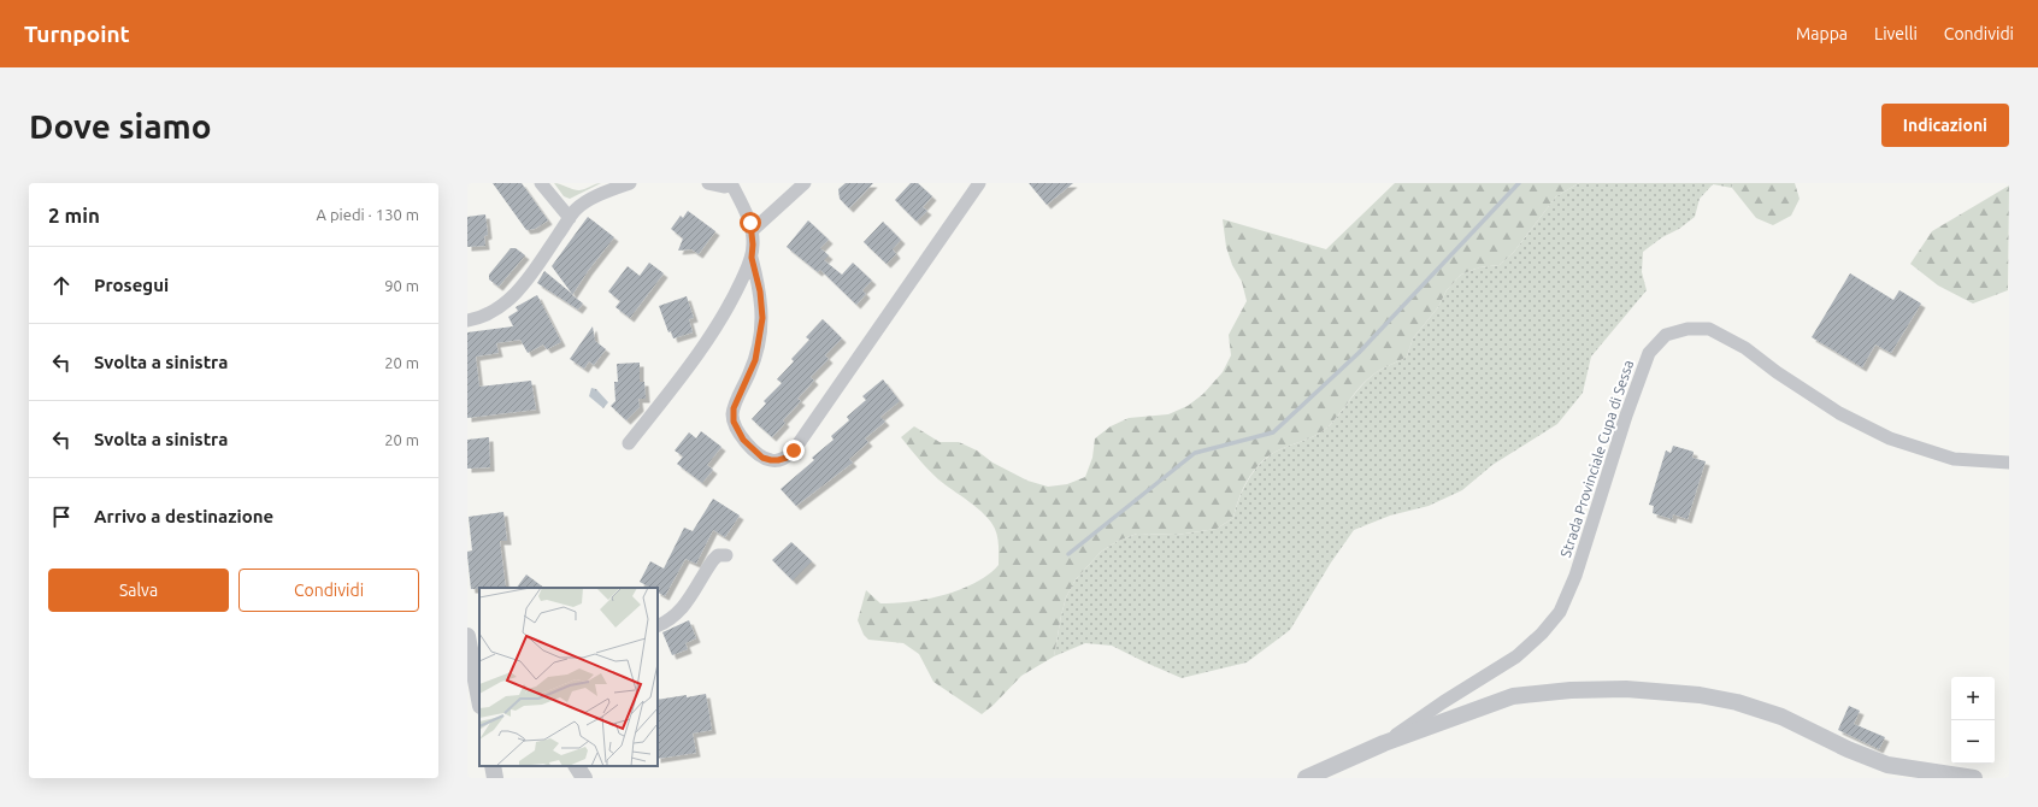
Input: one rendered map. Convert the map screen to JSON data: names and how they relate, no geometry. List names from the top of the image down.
{
  "streets": {
    "street": ["Strada Provinciale Cupa di Sessa"]
  },
  "page": {
    "header": "Turnpoint",
    "nav": ["Mappa", "Livelli", "Condividi"],
    "buttons": [
      "Indicazioni",
      ["Salva", "Condividi"]
    ],
    "title": "Dove siamo",
    "heading": ["2 min", "A piedi · 130 m"],
    "list": [
      ["Prosegui", "90 m"],
      ["Svolta a sinistra", "20 m"],
      ["Svolta a sinistra", "20 m"],
      "Arrivo a destinazione"
    ],
    "map_buttons": ["+", "−"]
  }
}
